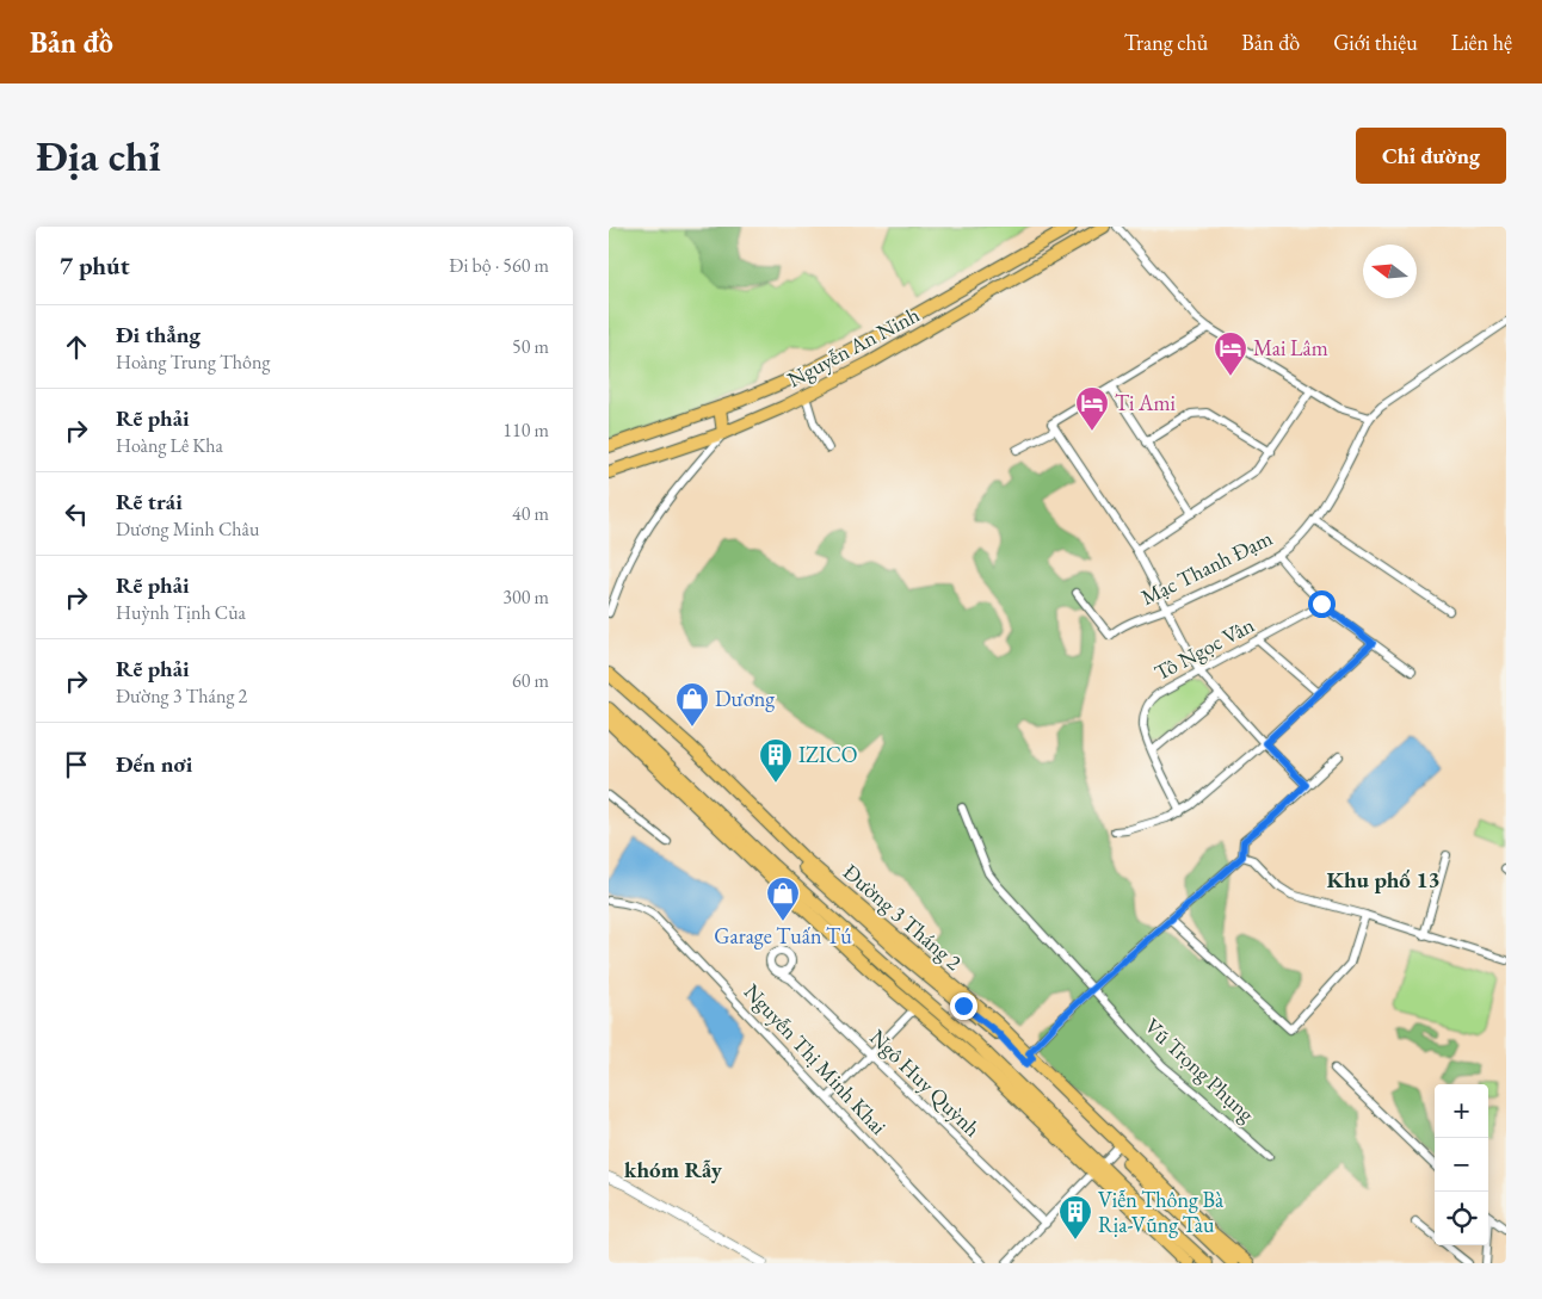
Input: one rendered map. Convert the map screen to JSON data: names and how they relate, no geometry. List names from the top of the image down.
{
  "streets": {
    "main road": ["Nguyễn An Ninh", "Đường 3 Tháng 2"],
    "street": [
      "Mạc Thanh Đạm",
      "Tô Ngọc Vân",
      "Nguyễn Thị Minh Khai",
      "Vũ Trọng Phụng",
      "Ngô Huy Quỳnh"
    ]
  },
  "districts": ["Khu phố 13", "khóm Rẫy"],
  "places": {
    "hotel": ["Mai Lâm", "Ti Ami"],
    "shop": ["Dương", "Garage Tuấn Tú"],
    "building": ["IZICO", "Viễn Thông Bà Rịa-Vũng Tàu"]
  },
  "north": "left",
  "page": {
    "header": "Bản đồ",
    "nav": [
      "Trang chủ",
      "Bản đồ",
      "Giới thiệu",
      "Liên hệ"
    ],
    "buttons": "Chỉ đường",
    "title": "Địa chỉ",
    "heading": ["7 phút", "Đi bộ · 560 m"],
    "list": [
      ["Đi thẳng", "Hoàng Trung Thông", "50 m"],
      ["Rẽ phải", "Hoàng Lê Kha", "110 m"],
      ["Rẽ trái", "Dương Minh Châu", "40 m"],
      ["Rẽ phải", "Huỳnh Tịnh Của", "300 m"],
      ["Rẽ phải", "Đường 3 Tháng 2", "60 m"],
      "Đến nơi"
    ],
    "map_buttons": ["+", "−"]
  }
}
